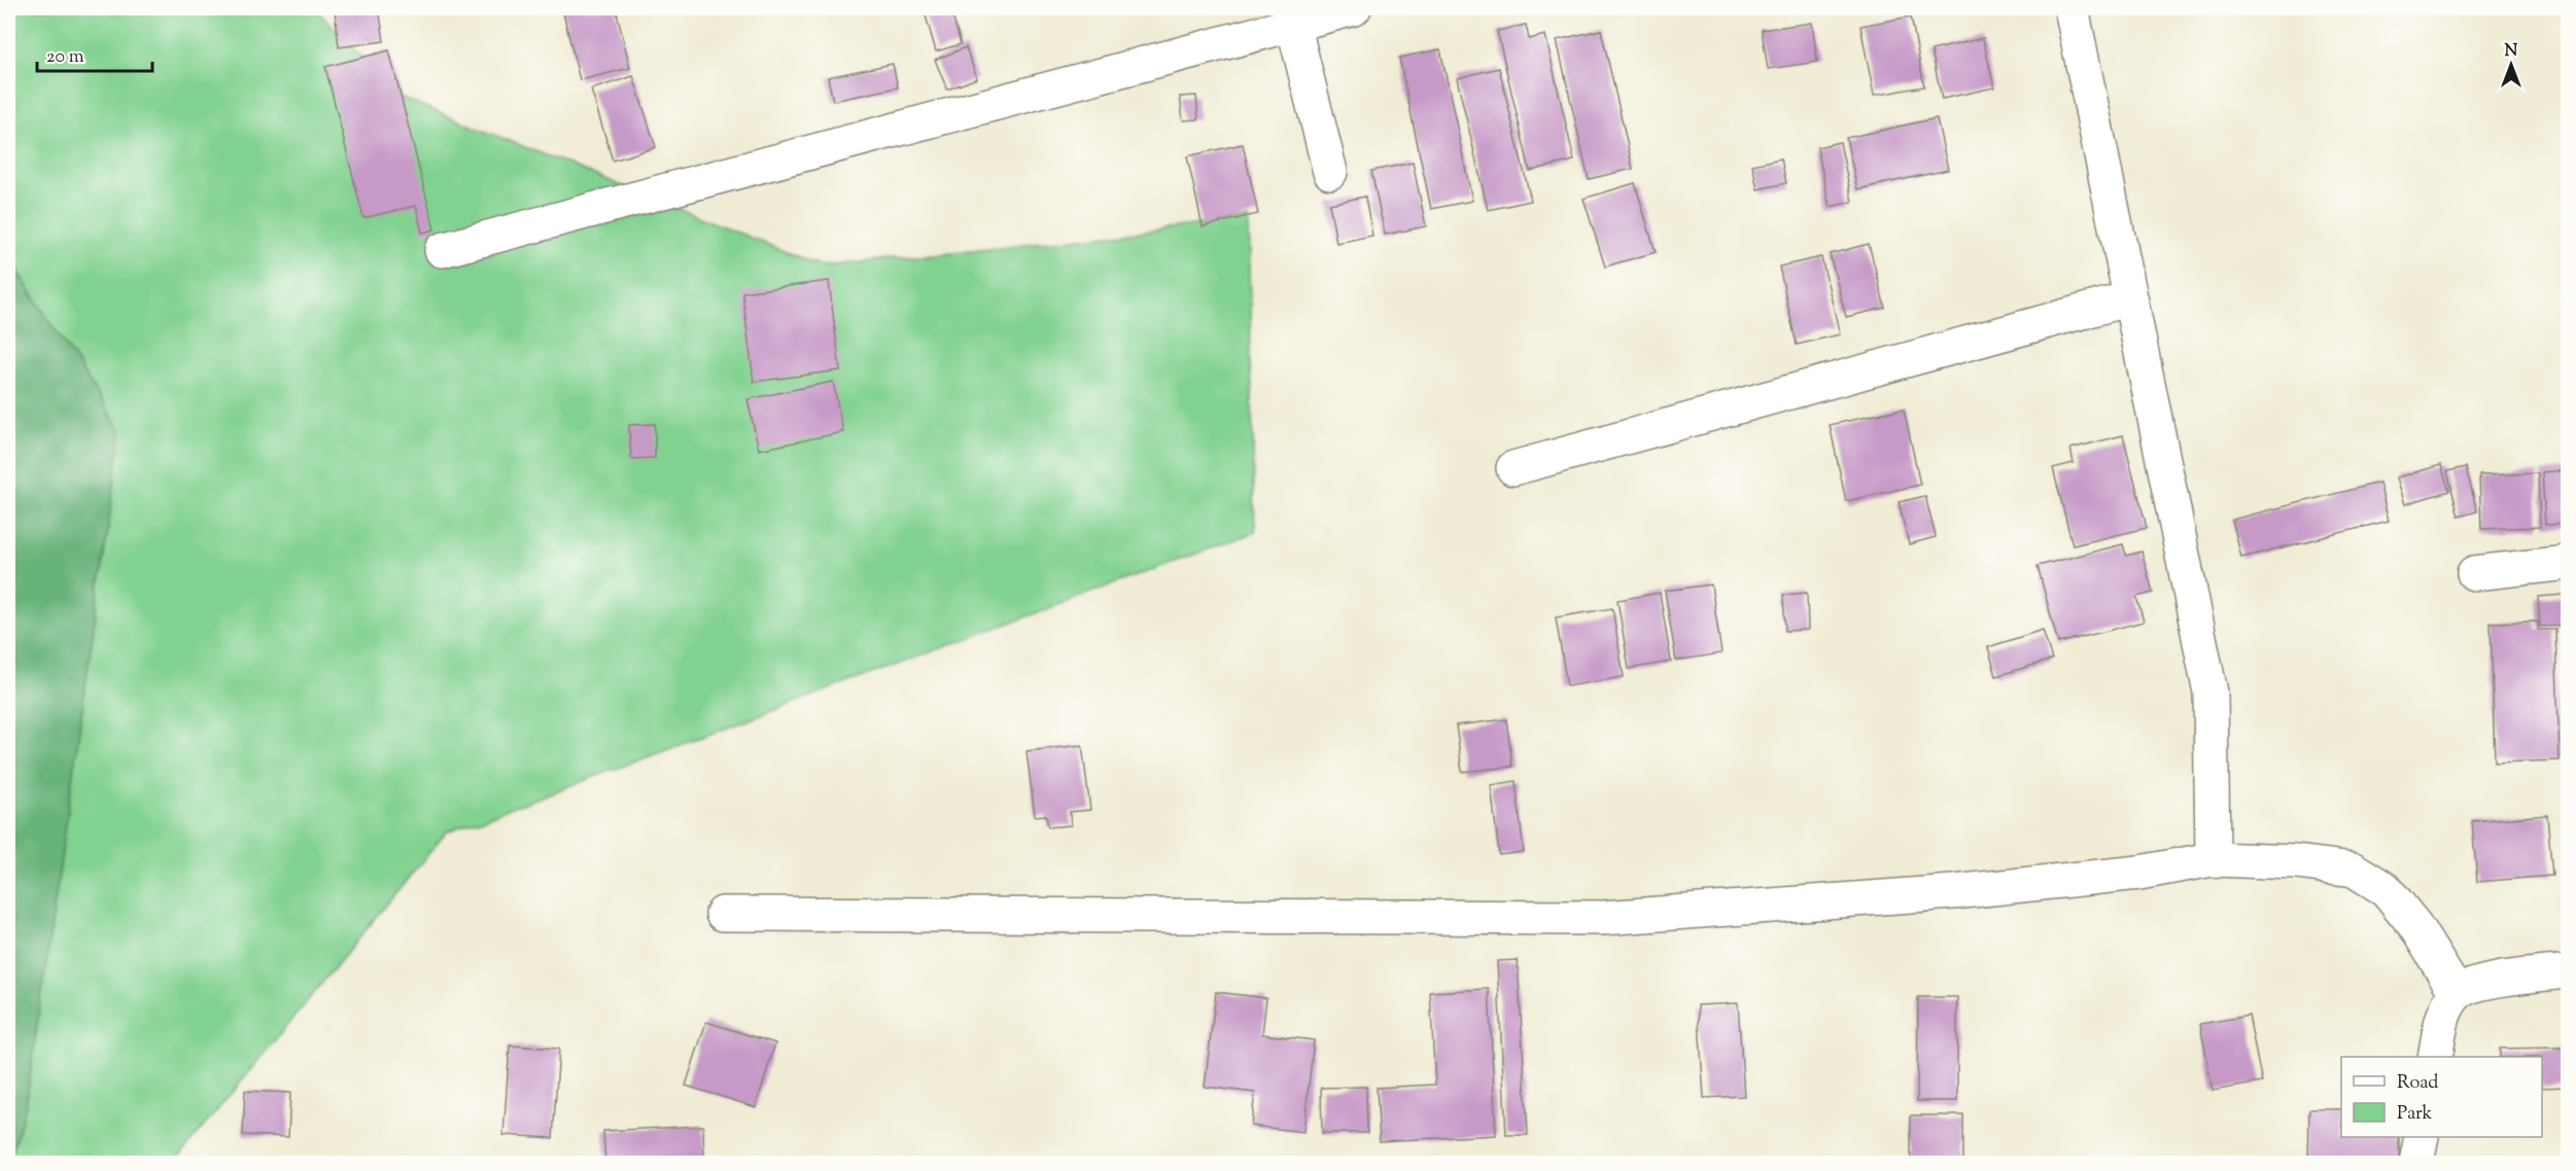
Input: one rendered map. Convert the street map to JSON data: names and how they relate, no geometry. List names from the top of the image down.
{
  "legend": ["Road", "Park"],
  "scale_bar": "20 m",
  "north": "top"
}
